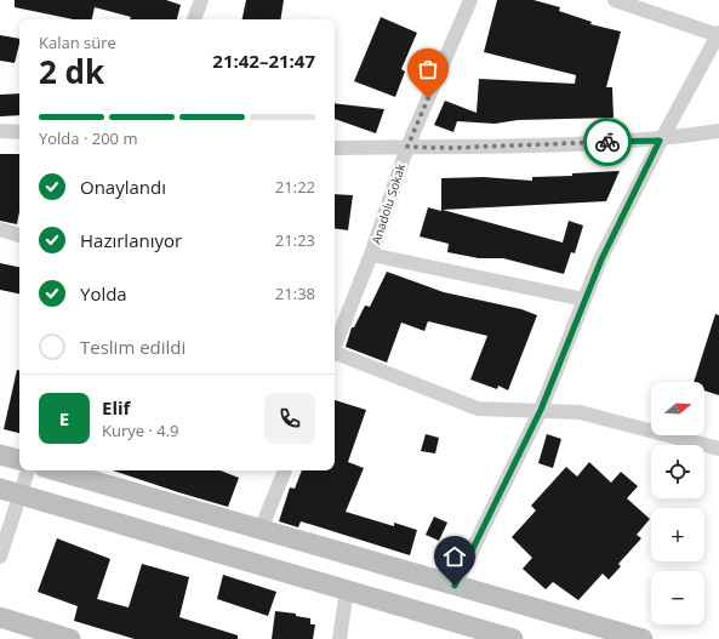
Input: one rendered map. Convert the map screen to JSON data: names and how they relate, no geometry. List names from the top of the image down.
{
  "streets": {
    "street": ["Anadolu Sokak"]
  },
  "north": "right",
  "page": {
    "heading": ["2 dk", "Kalan süre", "21:42–21:47"],
    "panel": ["Elif", "Kurye · 4.9"],
    "bar": "Yolda · 200 m",
    "list": [
      ["Onaylandı", "21:22"],
      ["Hazırlanıyor", "21:23"],
      ["Yolda", "21:38"],
      "Teslim edildi"
    ],
    "map_buttons": ["+", "−"],
    "round": "E"
  }
}
